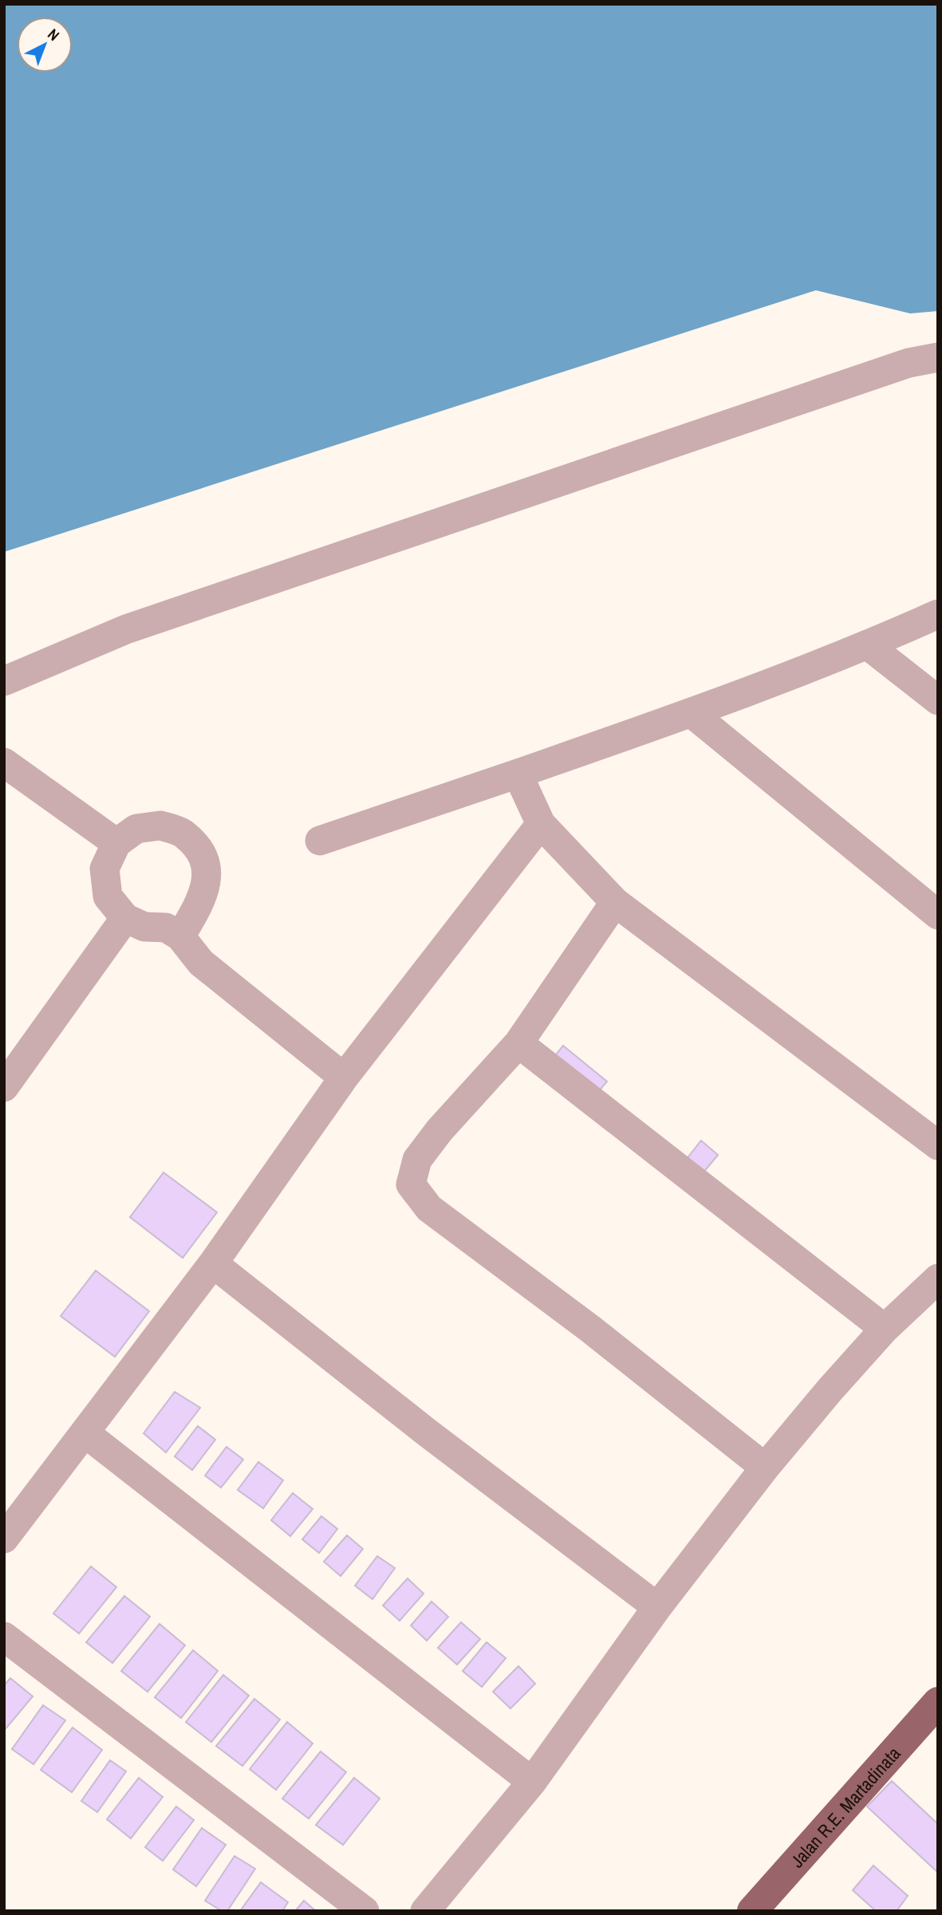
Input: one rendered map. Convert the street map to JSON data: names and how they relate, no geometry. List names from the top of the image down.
{
  "streets": {
    "highway": ["Jalan R.E. Martadinata"]
  },
  "north": "top right"
}
